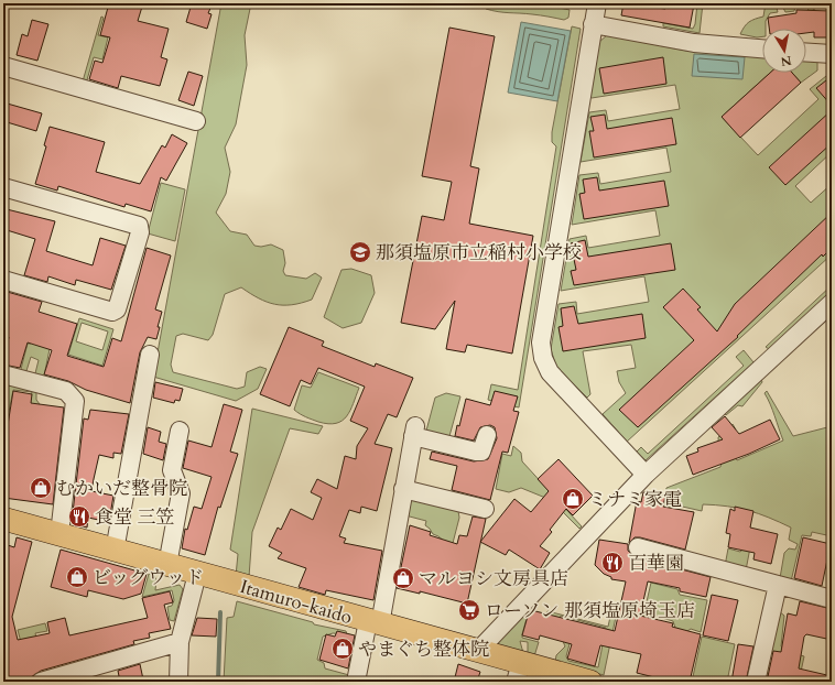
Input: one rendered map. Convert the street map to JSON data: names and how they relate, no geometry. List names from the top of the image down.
{
  "streets": {
    "main road": ["Itamuro-kaido"]
  },
  "places": {
    "school or university": ["那須塩原市立稲村小学校"],
    "shop": [
      "むかいだ整骨院",
      "ミナミ家電",
      "ビッグウッド",
      "マルヨシ文房具店",
      "やまぐち整体院"
    ],
    "restaurant": ["食堂 三笠", "百華園"],
    "supermarket": ["ローソン 那須塩原埼玉店"]
  },
  "north": "bottom"
}
